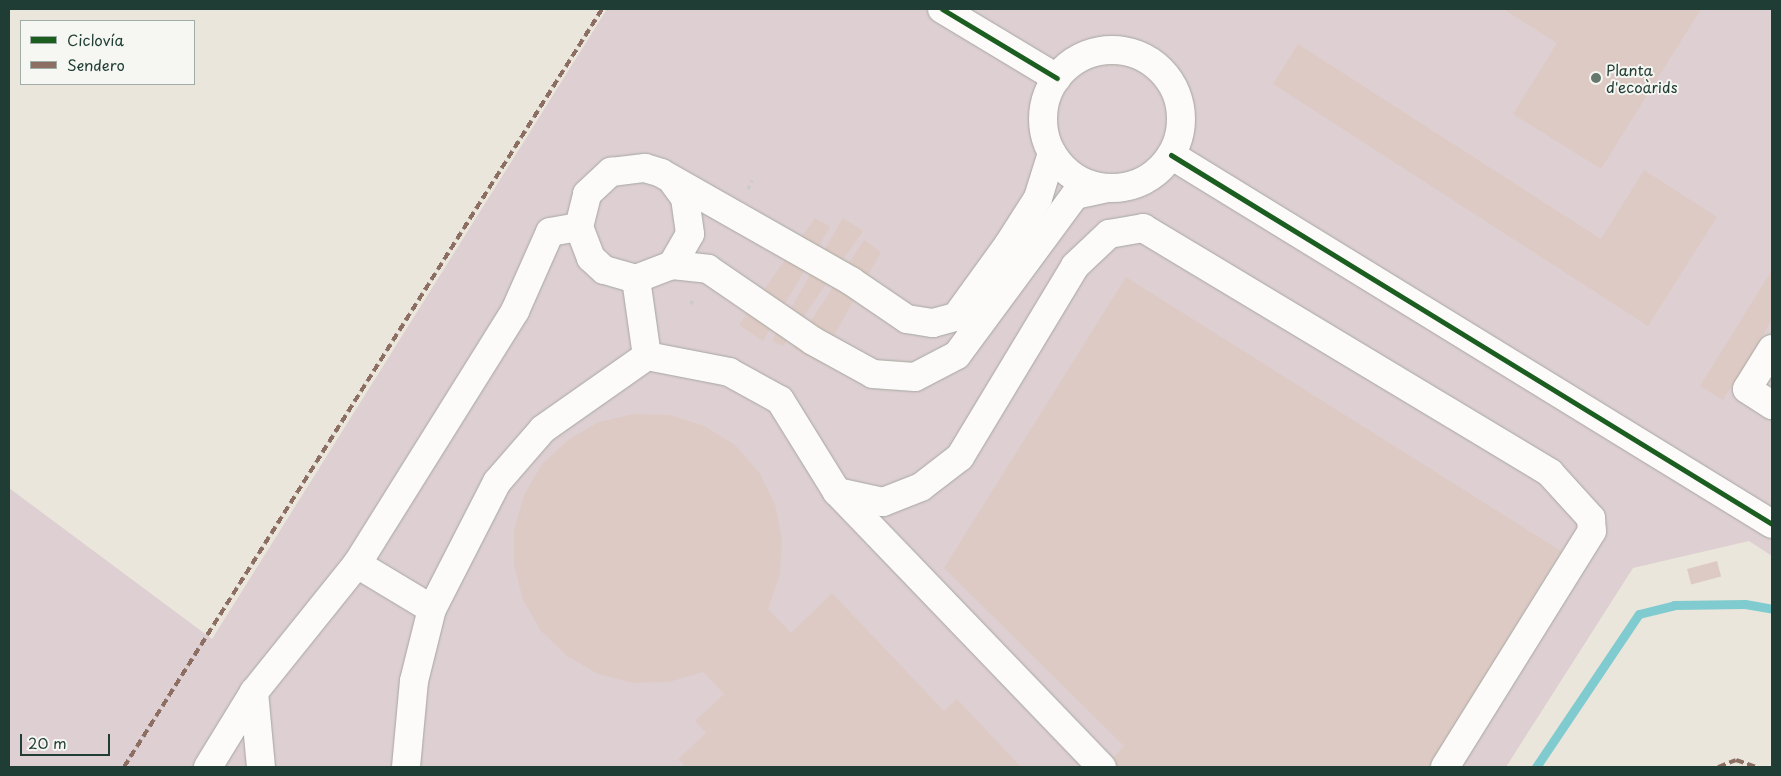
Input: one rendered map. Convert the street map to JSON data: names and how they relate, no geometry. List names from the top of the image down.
{
  "places": ["Planta d'ecoàrids"],
  "legend": ["Ciclovía", "Sendero"],
  "scale_bar": "20 m"
}
